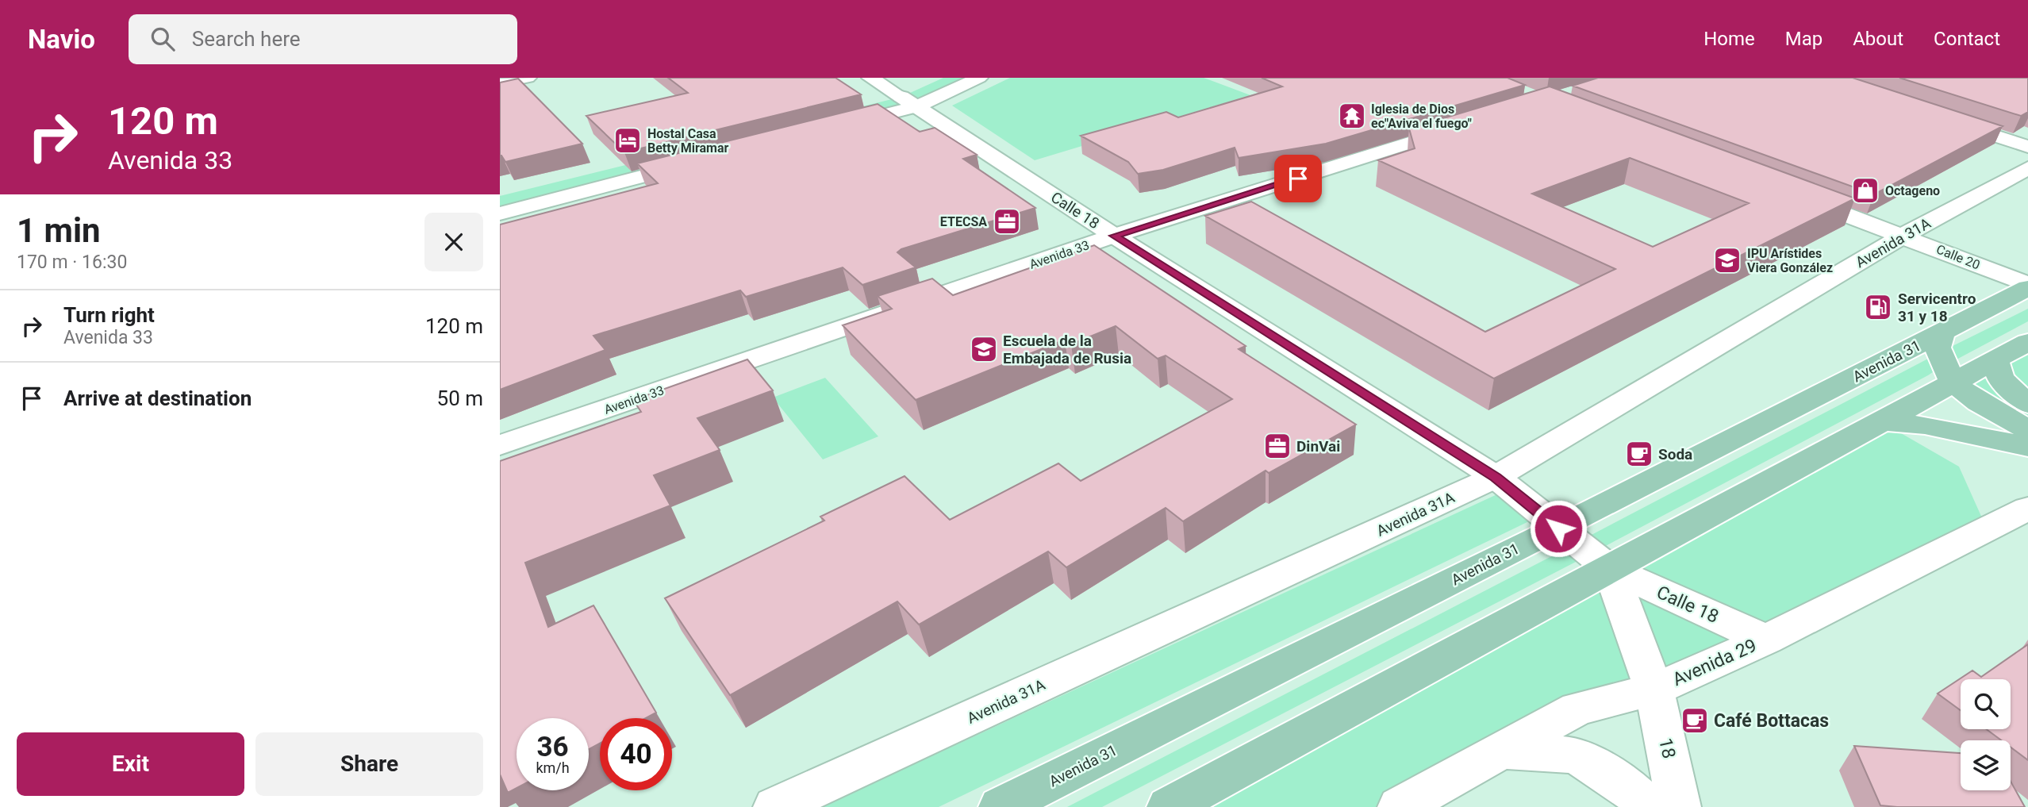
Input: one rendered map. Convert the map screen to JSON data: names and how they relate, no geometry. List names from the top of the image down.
{
  "streets": {
    "main road": ["Avenida 31"],
    "street": [
      "Calle 18",
      "Avenida 31A",
      "Avenida 33",
      "Calle 20",
      "Avenida 29",
      "18"
    ]
  },
  "crossings": [
    ["Calle 18", "Avenida 31A"],
    ["Calle 18", "Avenida 33"],
    ["Calle 18", "Avenida 31"],
    ["Calle 18", "Avenida 29"],
    ["Avenida 31A", "Calle 20"],
    ["Calle 20", "Avenida 31"],
    ["Avenida 29", "18"]
  ],
  "places": {
    "temple": ["Iglesia de Dios ec\"Aviva el fuego\""],
    "hotel": ["Hostal Casa Betty Miramar"],
    "shop": ["Octageno"],
    "office": ["ETECSA", "DinVai"],
    "school or university": ["IPU Arístides Viera González", "Escuela de la Embajada de Rusia"],
    "fuel station": ["Servicentro 31 y 18"],
    "cafe": ["Soda", "Café Bottacas"]
  },
  "page": {
    "header": "Navio",
    "search": "Search here",
    "nav": [
      "Home",
      "Map",
      "About",
      "Contact"
    ],
    "turn": ["120 m", "Avenida 33"],
    "heading": ["1 min", "170 m · 16:30"],
    "list": [
      {
        "name": "Turn right",
        "note": "Avenida 33",
        "value": "120 m"
      },
      {
        "name": "Arrive at destination",
        "value": "50 m"
      }
    ],
    "speed": "36 km/h",
    "limit": "40",
    "buttons": ["Exit", "Share"]
  }
}
